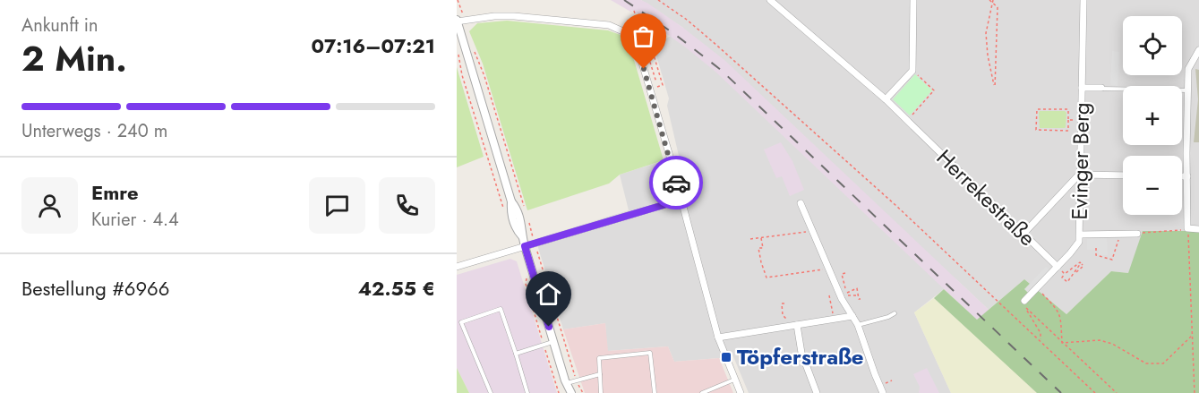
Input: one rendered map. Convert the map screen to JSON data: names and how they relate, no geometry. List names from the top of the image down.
{
  "streets": {
    "street": ["Evinger Berg", "Herrekestraße"]
  },
  "crossings": [
    ["Evinger Berg", "Herrekestraße"]
  ],
  "places": {
    "transit": ["Töpferstraße"]
  },
  "page": {
    "heading": ["2 Min.", "Ankunft in", "07:16–07:21"],
    "panel": [
      "Emre",
      "Kurier · 4.4",
      "Bestellung #6966",
      "42.55 €"
    ],
    "map_buttons": ["+", "−"],
    "bar": "Unterwegs · 240 m"
  }
}
